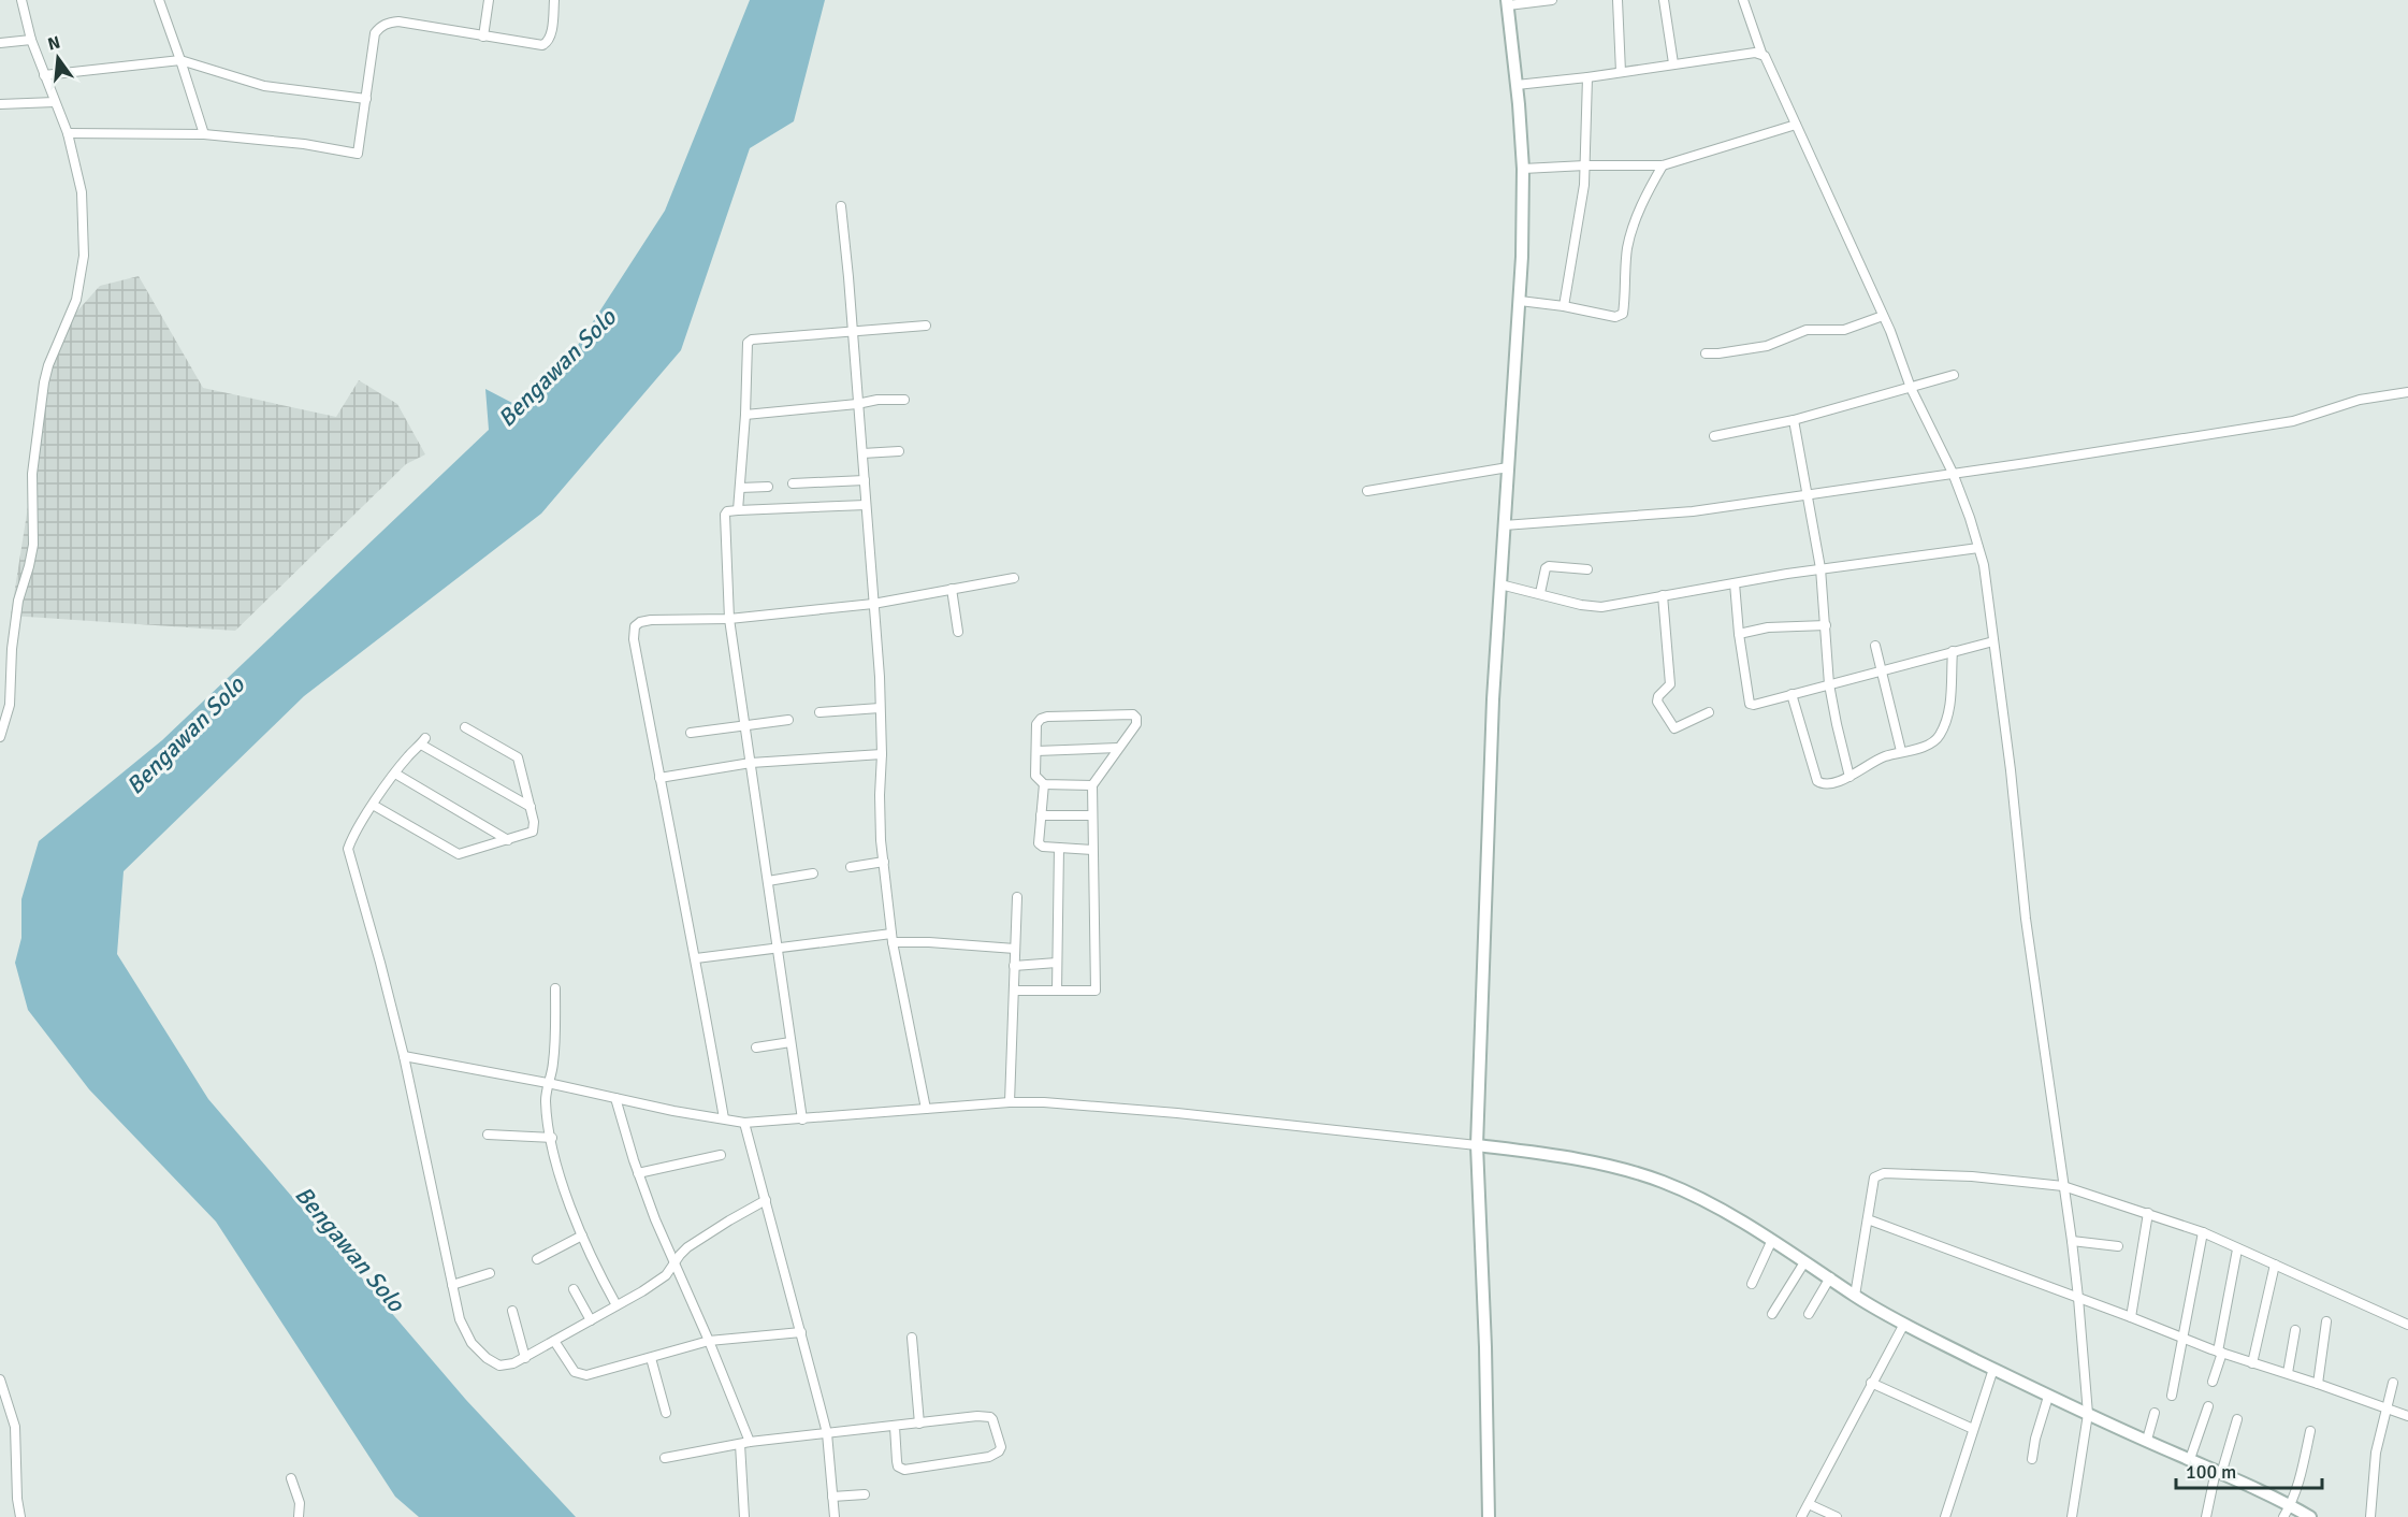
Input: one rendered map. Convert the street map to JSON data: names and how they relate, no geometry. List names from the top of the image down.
{
  "water": ["Bengawan Solo"],
  "scale_bar": "100 m",
  "north": "top"
}
